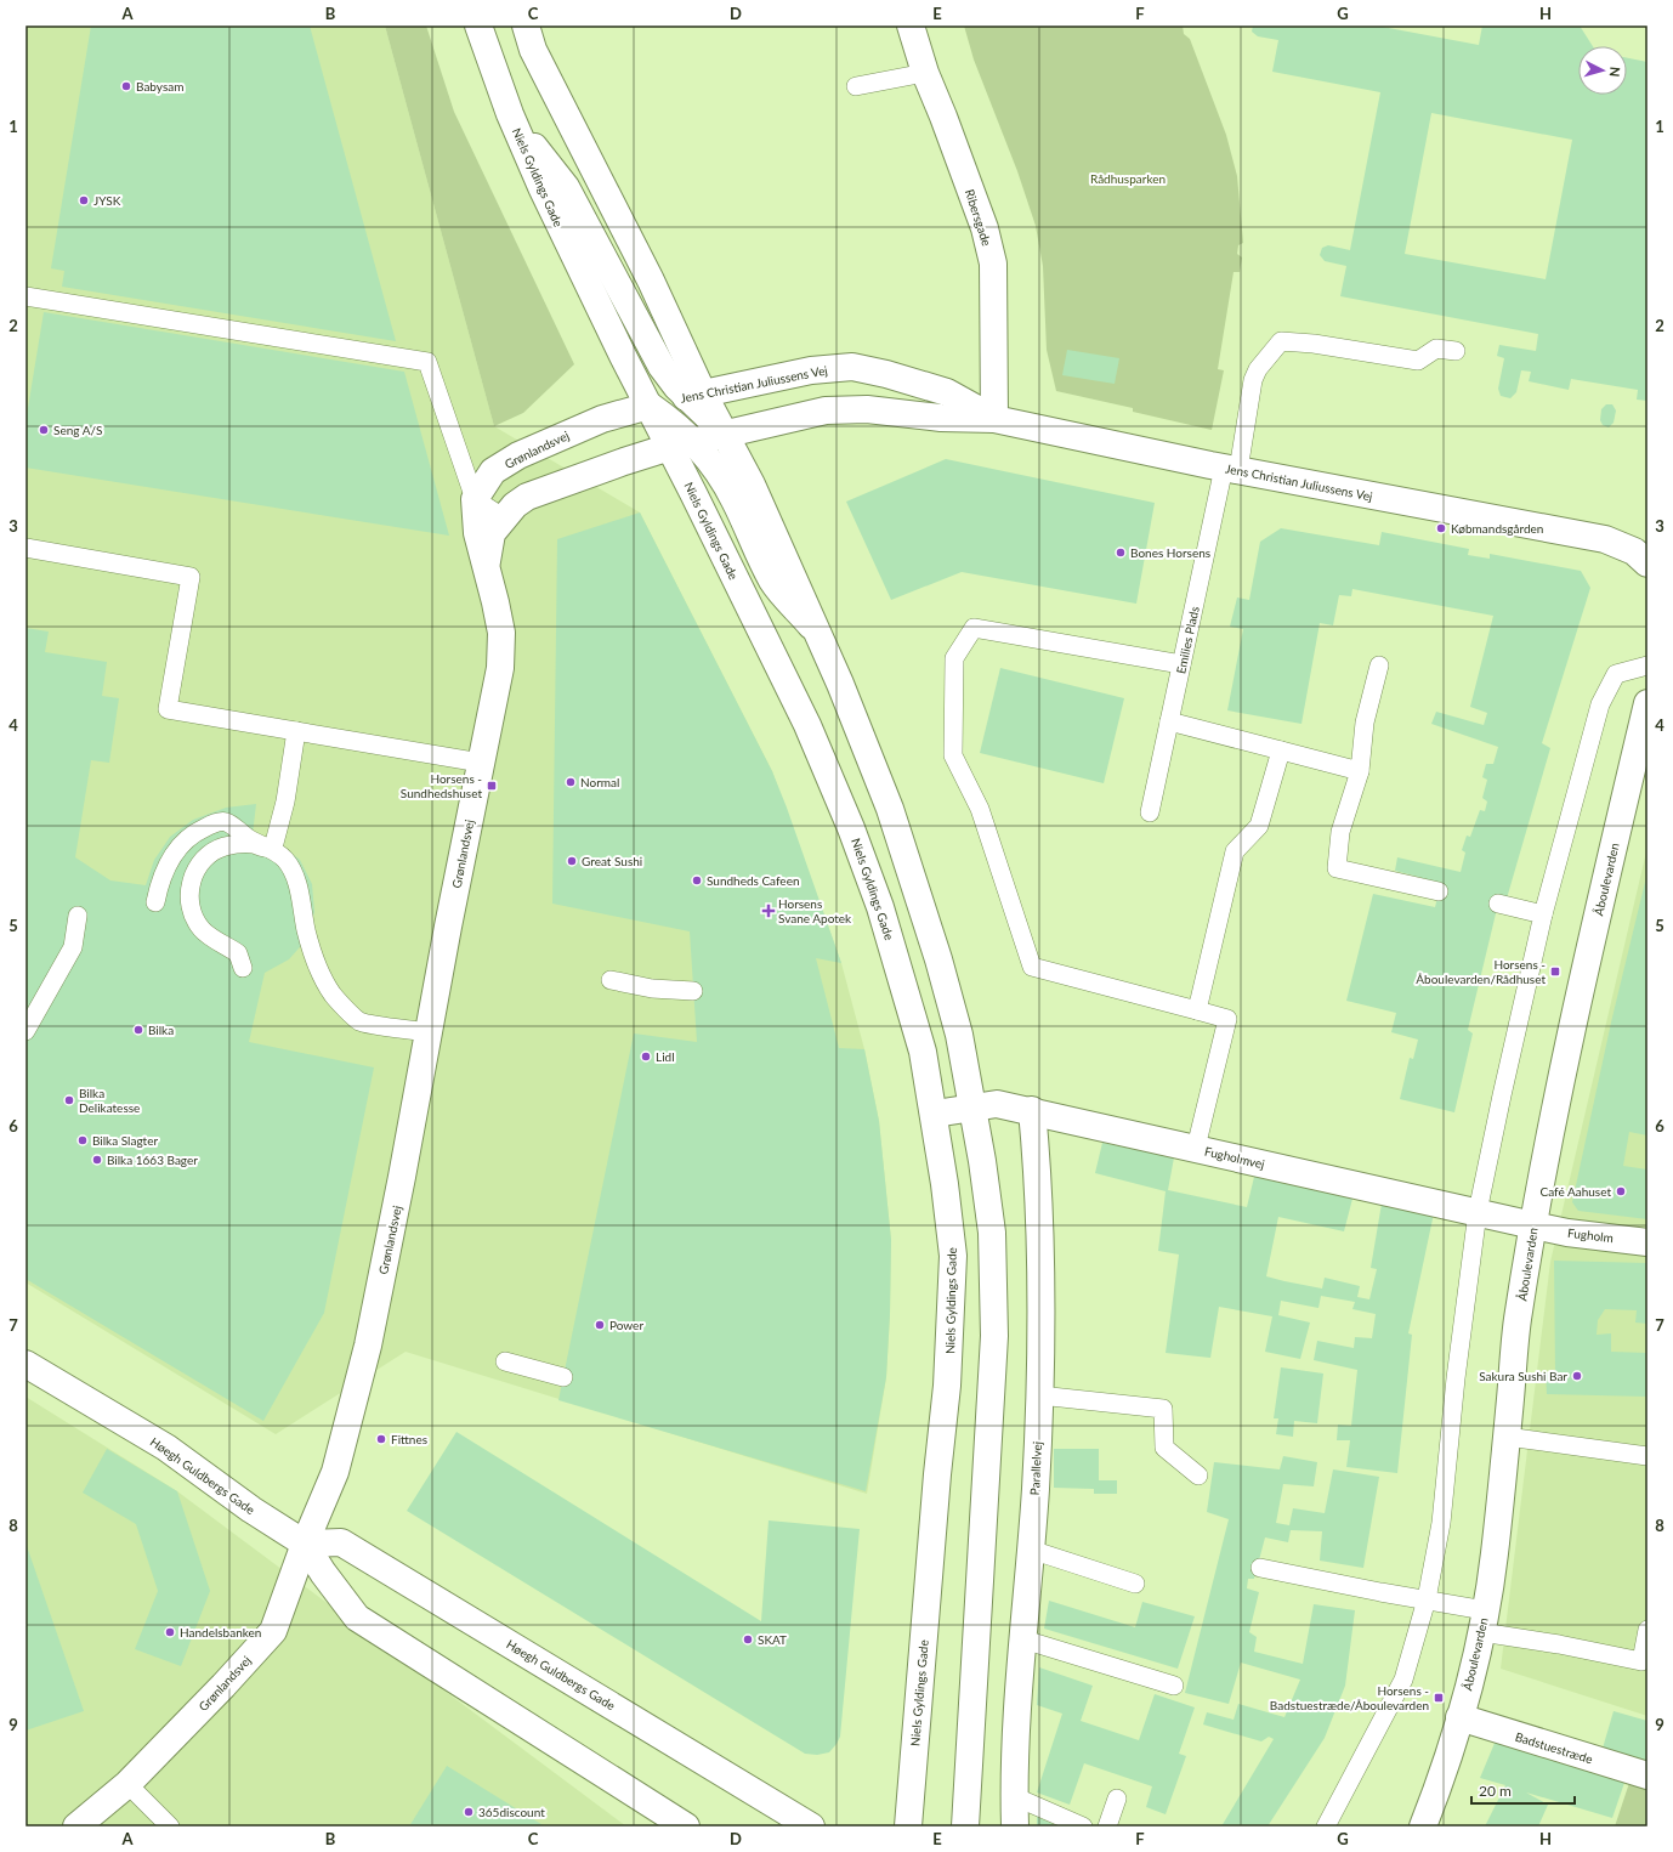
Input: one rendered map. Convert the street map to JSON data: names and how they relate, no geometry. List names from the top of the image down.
{
  "streets": {
    "street": [
      "Niels Gyldings Gade",
      "Ribersgade",
      "Jens Christian Juliussens Vej",
      "Grønlandsvej",
      "Åboulevarden",
      "Fugholmvej",
      "Fugholm",
      "Parallelvej",
      "Høegh Guldbergs Gade",
      "Badstuestræde"
    ],
    "lane": ["Emilies Plads"]
  },
  "crossings": [
    ["Niels Gyldings Gade", "Jens Christian Juliussens Vej"],
    ["Niels Gyldings Gade", "Grønlandsvej"],
    ["Niels Gyldings Gade", "Fugholmvej"],
    ["Ribersgade", "Jens Christian Juliussens Vej"],
    ["Jens Christian Juliussens Vej", "Grønlandsvej"],
    ["Jens Christian Juliussens Vej", "Emilies Plads"],
    ["Grønlandsvej", "Høegh Guldbergs Gade"],
    ["Åboulevarden", "Fugholmvej"],
    ["Åboulevarden", "Fugholm"],
    ["Åboulevarden", "Badstuestræde"],
    ["Fugholmvej", "Fugholm"],
    ["Fugholmvej", "Parallelvej"]
  ],
  "parks": ["Rådhusparken"],
  "places": {
    "other": [
      "Babysam",
      "JYSK",
      "Seng A/S",
      "Købmandsgården",
      "Bones Horsens",
      "Normal",
      "Great Sushi",
      "Sundheds Cafeen",
      "Bilka",
      "Lidl",
      "Bilka Delikatesse",
      "Bilka Slagter",
      "Bilka 1663 Bager",
      "Café Aahuset",
      "Power",
      "Sakura Sushi Bar",
      "Fittnes",
      "Handelsbanken",
      "SKAT",
      "365discount"
    ],
    "transit": ["Horsens - Sundhedshuset", "Horsens - Åboulevarden/Rådhuset", "Horsens - Badstuestræde/Åboulevarden"],
    "health": ["Horsens Svane Apotek"]
  },
  "scale_bar": "20 m",
  "north": "right",
  "grid": {
    "columns": [
      "A",
      "B",
      "C",
      "D",
      "E",
      "F",
      "G",
      "H"
    ],
    "rows": [
      "1",
      "2",
      "3",
      "4",
      "5",
      "6",
      "7",
      "8",
      "9"
    ]
  }
}
